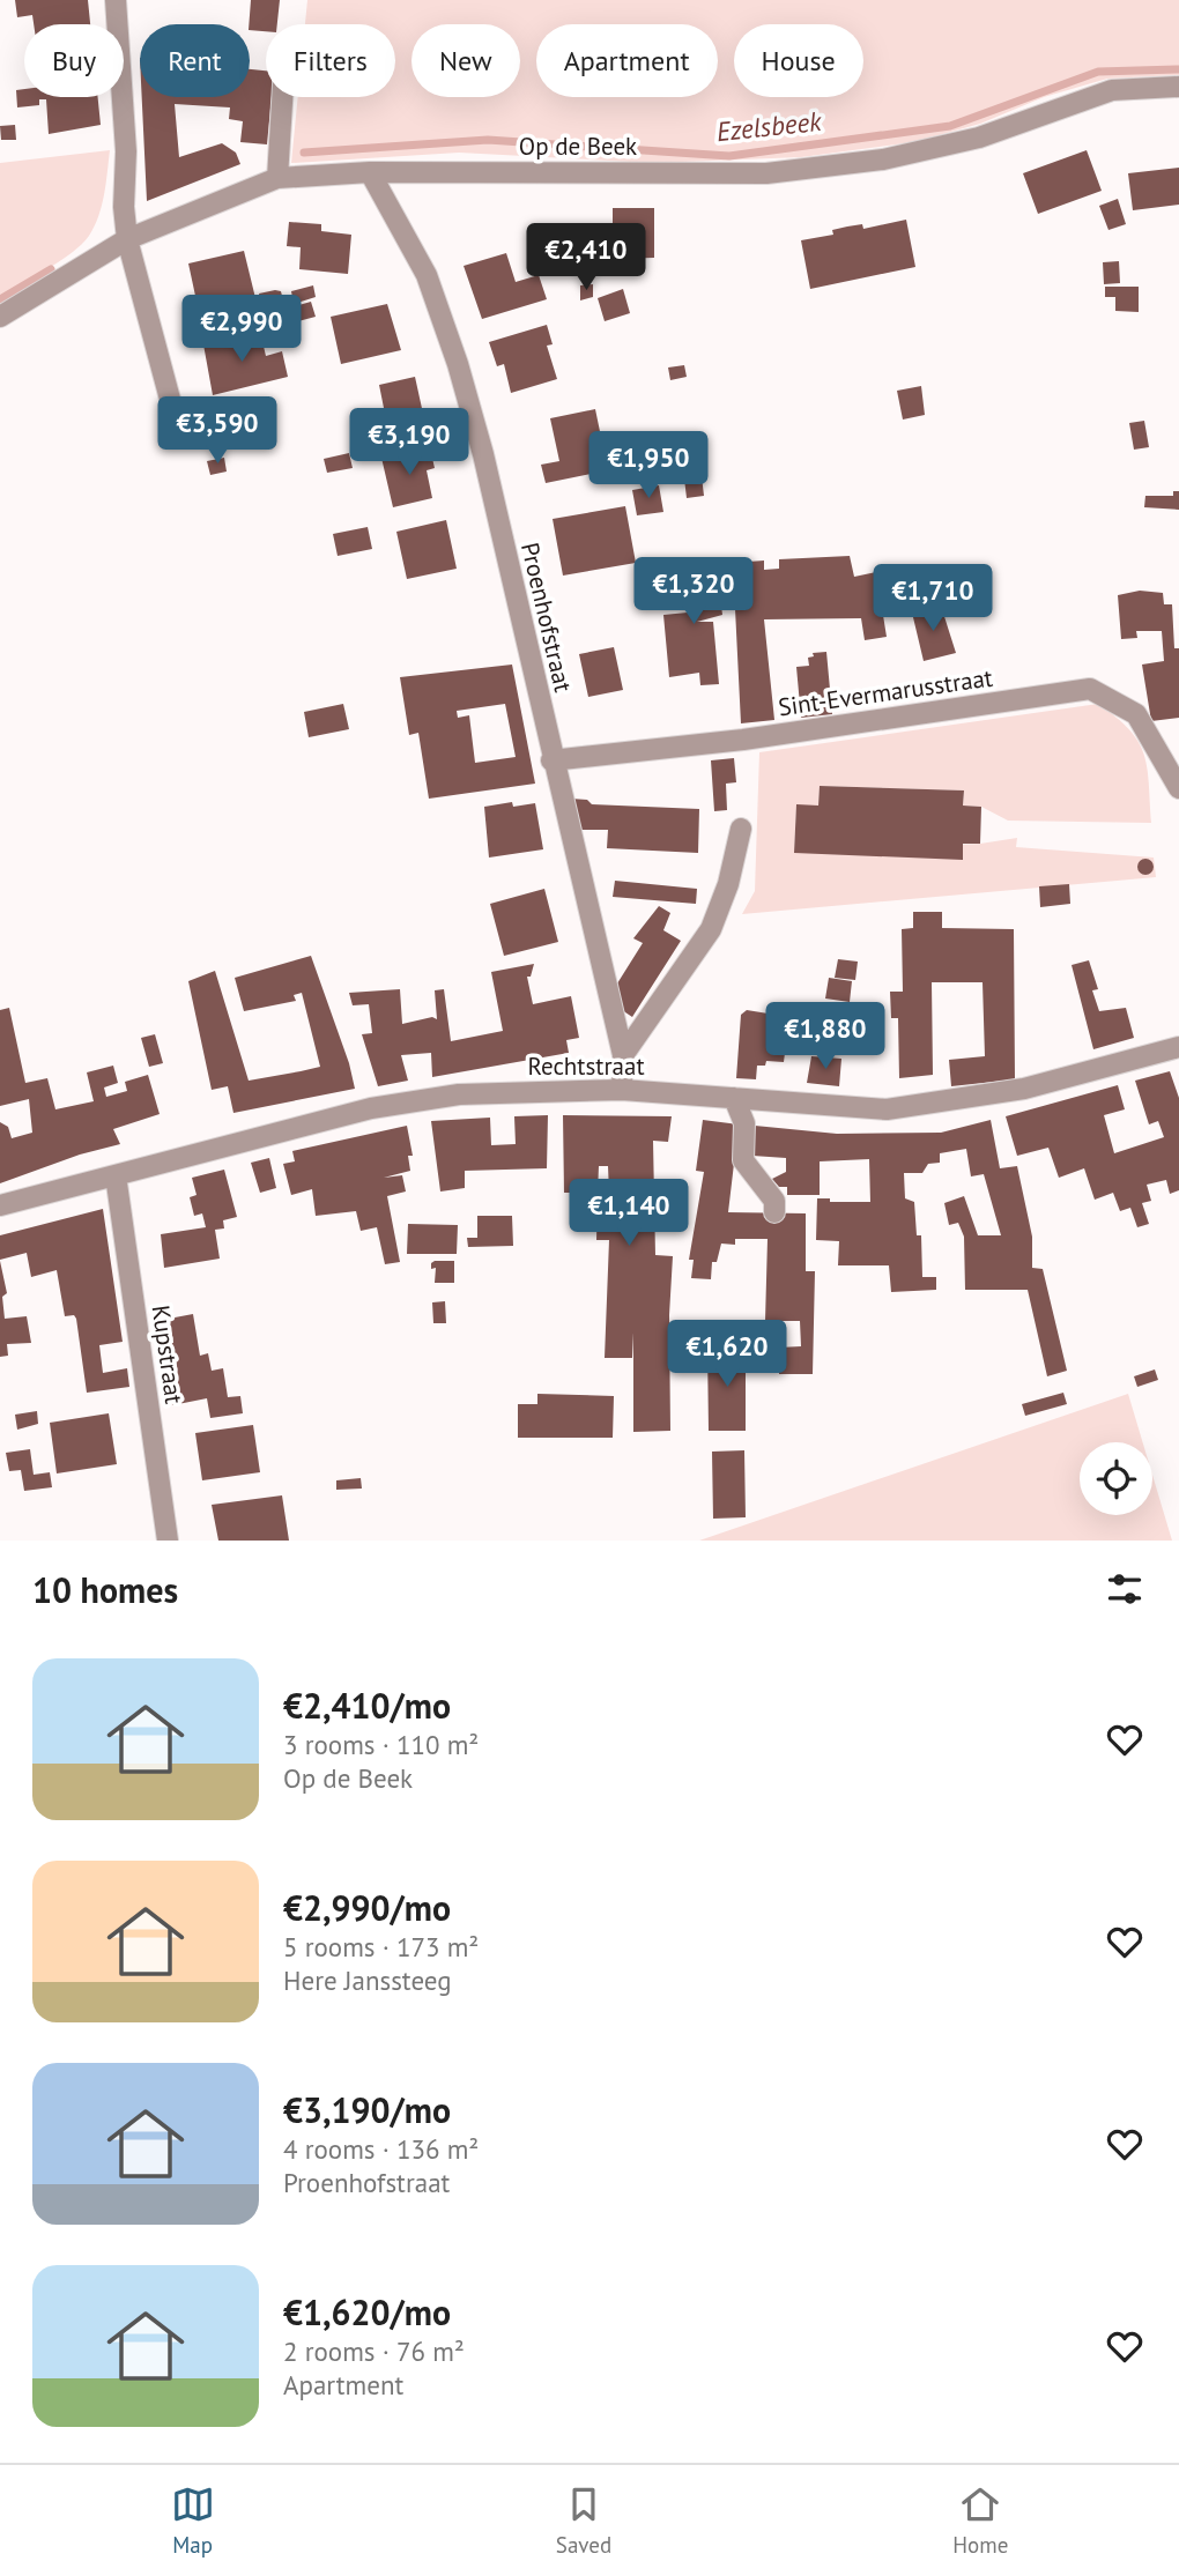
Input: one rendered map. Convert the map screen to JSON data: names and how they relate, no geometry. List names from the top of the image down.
{
  "streets": {
    "street": [
      "Op de Beek",
      "Proenhofstraat",
      "Sint-Evermarusstraat",
      "Rechtstraat",
      "Kupstraat"
    ]
  },
  "crossings": [
    ["Op de Beek", "Proenhofstraat"],
    ["Proenhofstraat", "Sint-Evermarusstraat"],
    ["Proenhofstraat", "Rechtstraat"],
    ["Rechtstraat", "Kupstraat"]
  ],
  "water": ["Ezelsbeek"],
  "page": {
    "chip": [
      "Buy",
      "Rent",
      "Filters",
      "New",
      "Apartment",
      "House"
    ],
    "price": [
      "€2,410",
      "€2,990",
      "€3,590",
      "€3,190",
      "€1,950",
      "€1,320",
      "€1,710",
      "€1,880",
      "€1,140",
      "€1,620"
    ],
    "heading": "10 homes",
    "list": [
      {
        "name": "€2,410/mo",
        "note": "3 rooms · 110 m² · Op de Beek"
      },
      {
        "name": "€2,990/mo",
        "note": "5 rooms · 173 m² · Here Janssteeg"
      },
      {
        "name": "€3,190/mo",
        "note": "4 rooms · 136 m² · Proenhofstraat"
      },
      {
        "name": "€1,620/mo",
        "note": "2 rooms · 76 m² · Apartment"
      }
    ],
    "tabs": ["Map", "Saved", "Home"]
  }
}
